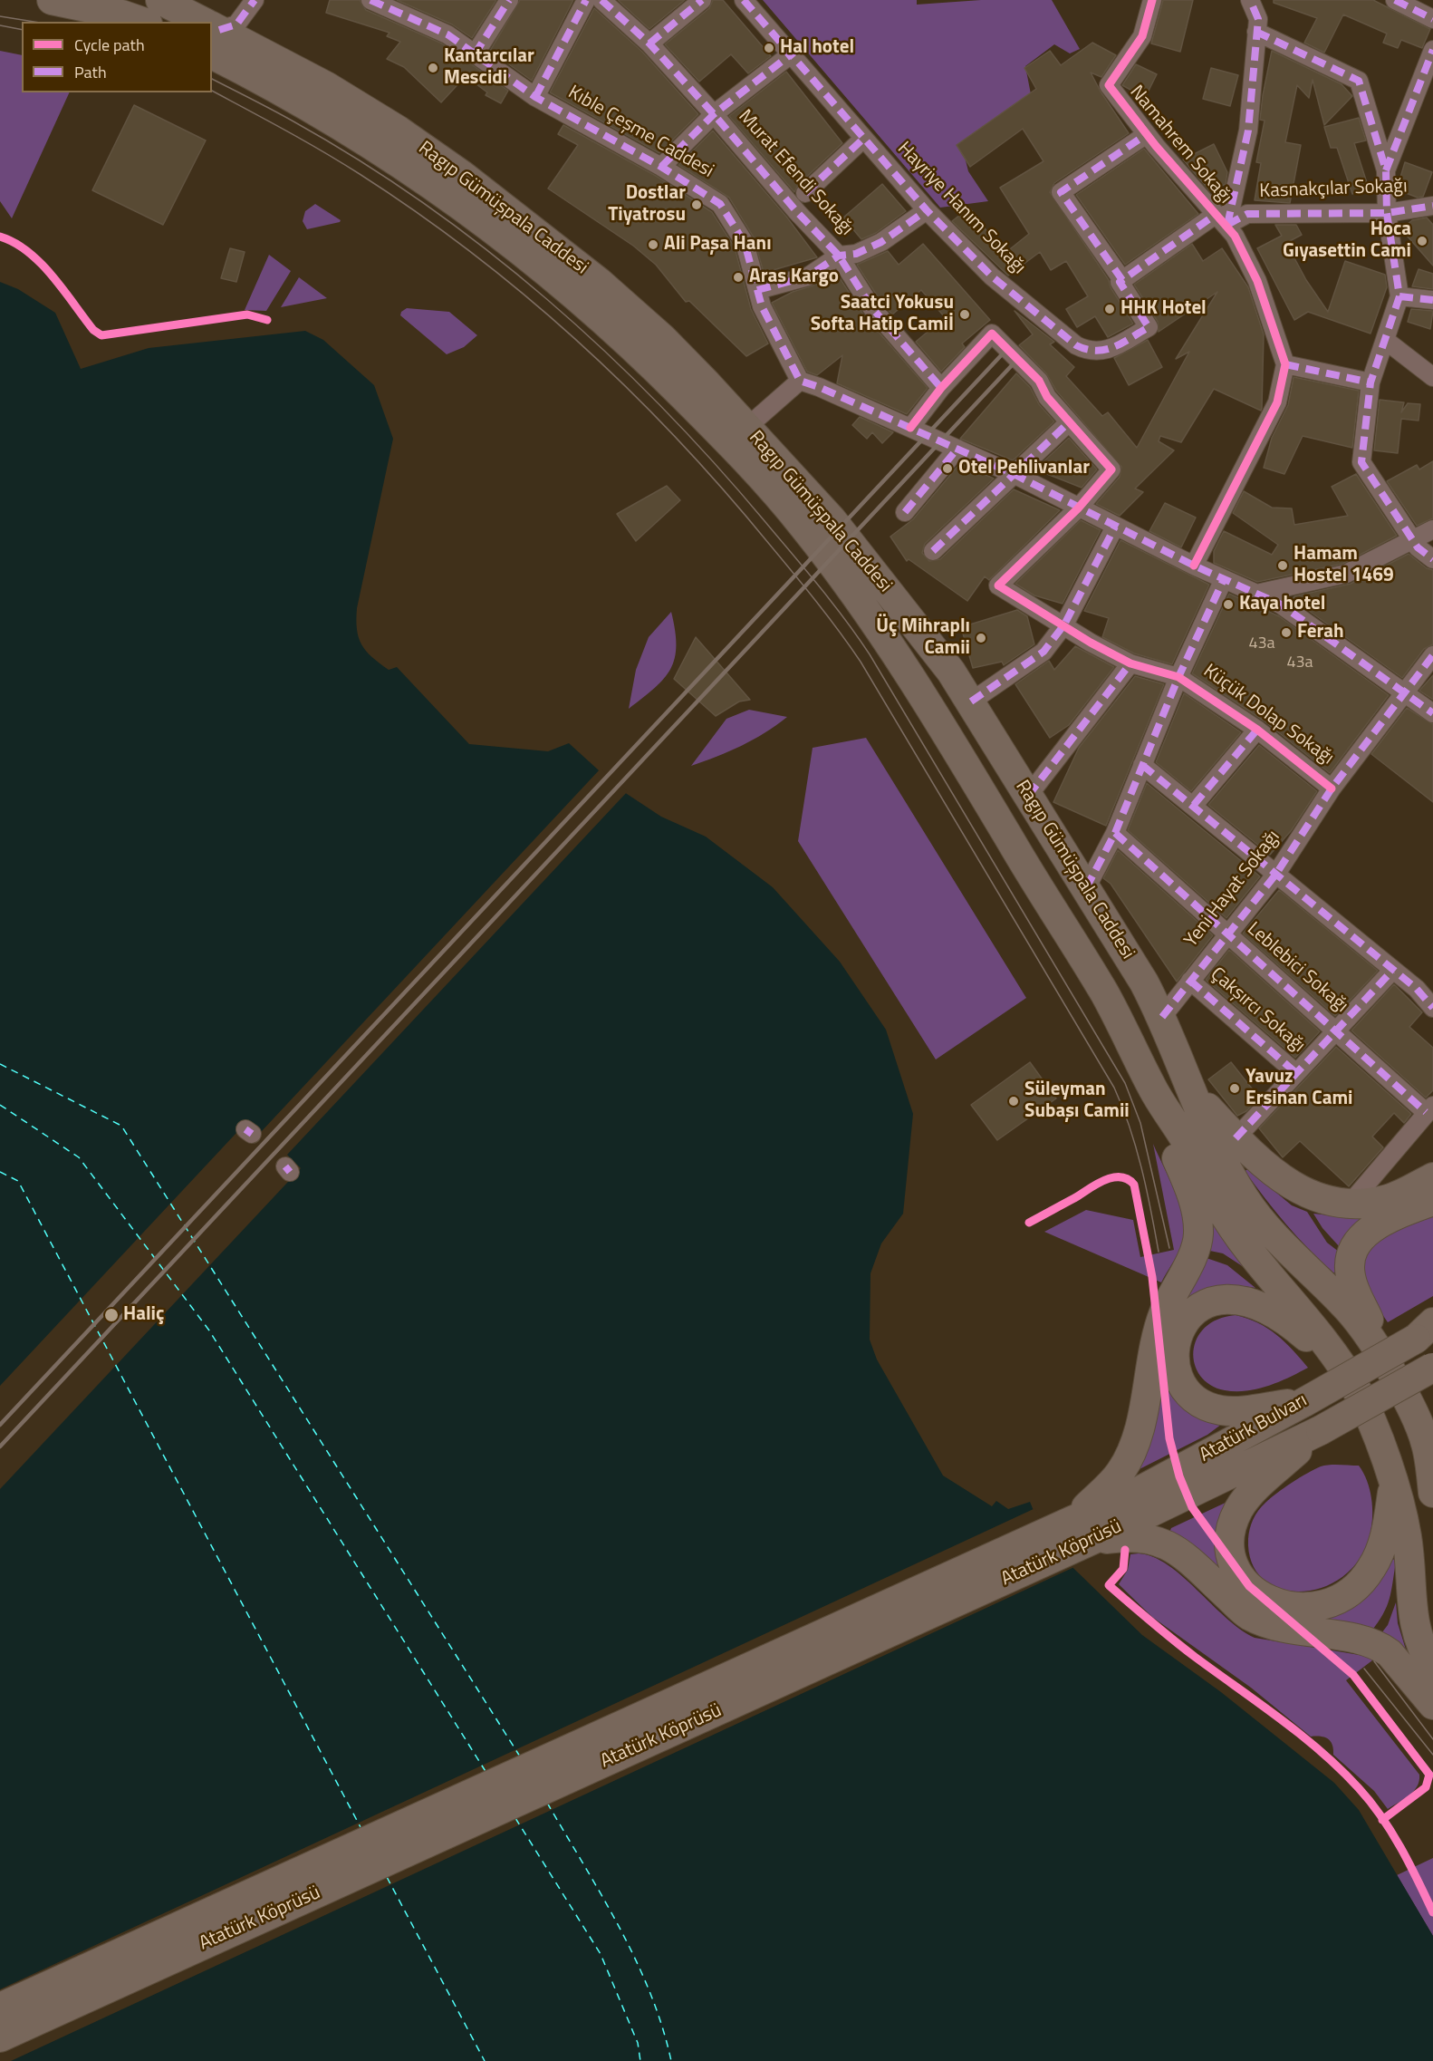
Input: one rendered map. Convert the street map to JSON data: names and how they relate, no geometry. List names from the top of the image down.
{
  "streets": {
    "main road": ["Ragıp Gümüşpala Caddesi", "Atatürk Bulvarı", "Atatürk Köprüsü"],
    "street": [
      "Kıble Çeşme Caddesi",
      "Namahrem Sokağı",
      "Murat Efendi Sokağı",
      "Kasnakçılar Sokağı",
      "Hayriye Hanım Sokağı",
      "Küçük Dolap Sokağı",
      "Yeni Hayat Sokağı",
      "Leblebici Sokağı",
      "Çakşırcı Sokağı"
    ]
  },
  "crossings": [
    ["Namahrem Sokağı", "Kasnakçılar Sokağı"],
    ["Ragıp Gümüşpala Caddesi", "Yeni Hayat Sokağı"],
    ["Küçük Dolap Sokağı", "Yeni Hayat Sokağı"],
    ["Yeni Hayat Sokağı", "Leblebici Sokağı"],
    ["Yeni Hayat Sokağı", "Çakşırcı Sokağı"],
    ["Atatürk Bulvarı", "Atatürk Köprüsü"]
  ],
  "places": [
    "Hal hotel",
    "Kantarcılar Mescidi",
    "Dostlar Tiyatrosu",
    "Hoca Gıyasettin Cami",
    "Ali Paşa Hanı",
    "Aras Kargo",
    "HHK Hotel",
    "Saatci Yokusu Softa Hatip Camiİ",
    "Otel Pehlivanlar",
    "Hamam Hostel 1469",
    "Kaya hotel",
    "Ferah",
    "Üç Mihraplı Camii",
    "Yavuz Ersinan Cami",
    "Süleyman Subaşı Camii",
    "Haliç"
  ],
  "house_numbers": ["43a", "43a"],
  "legend": ["Cycle path", "Path"]
}
